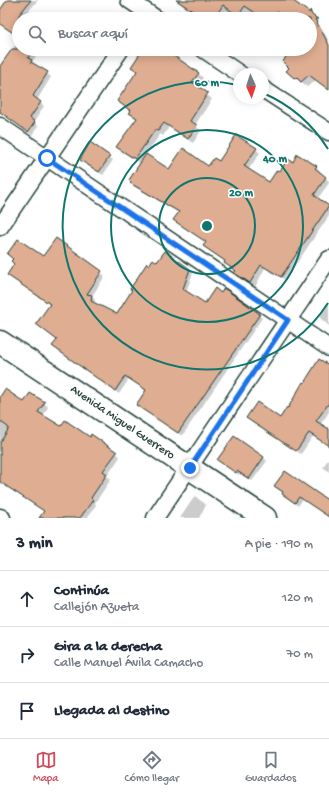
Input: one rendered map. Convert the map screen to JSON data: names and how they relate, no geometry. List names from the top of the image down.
{
  "streets": {
    "street": ["Avenida Miguel Guerrero"]
  },
  "north": "bottom",
  "page": {
    "search": "Buscar aquí",
    "heading": ["3 min", "A pie · 190 m"],
    "list": [
      ["Continúa", "Callejón Azueta", "120 m"],
      ["Gira a la derecha", "Calle Manuel Ávila Camacho", "70 m"],
      "Llegada al destino"
    ],
    "nav": ["Mapa", "Cómo llegar", "Guardados"]
  },
  "rings": ["60 m", "40 m", "20 m"]
}
